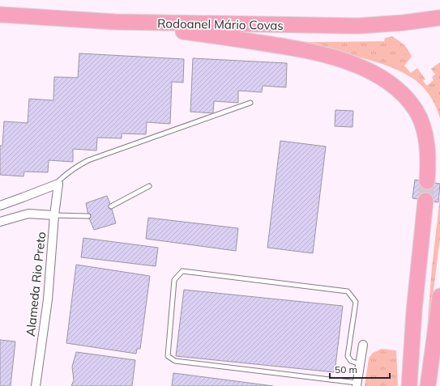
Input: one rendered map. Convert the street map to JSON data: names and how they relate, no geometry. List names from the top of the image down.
{
  "streets": {
    "highway": ["Rodoanel Mário Covas"],
    "street": ["Alameda Rio Preto"]
  },
  "scale_bar": "50 m"
}
